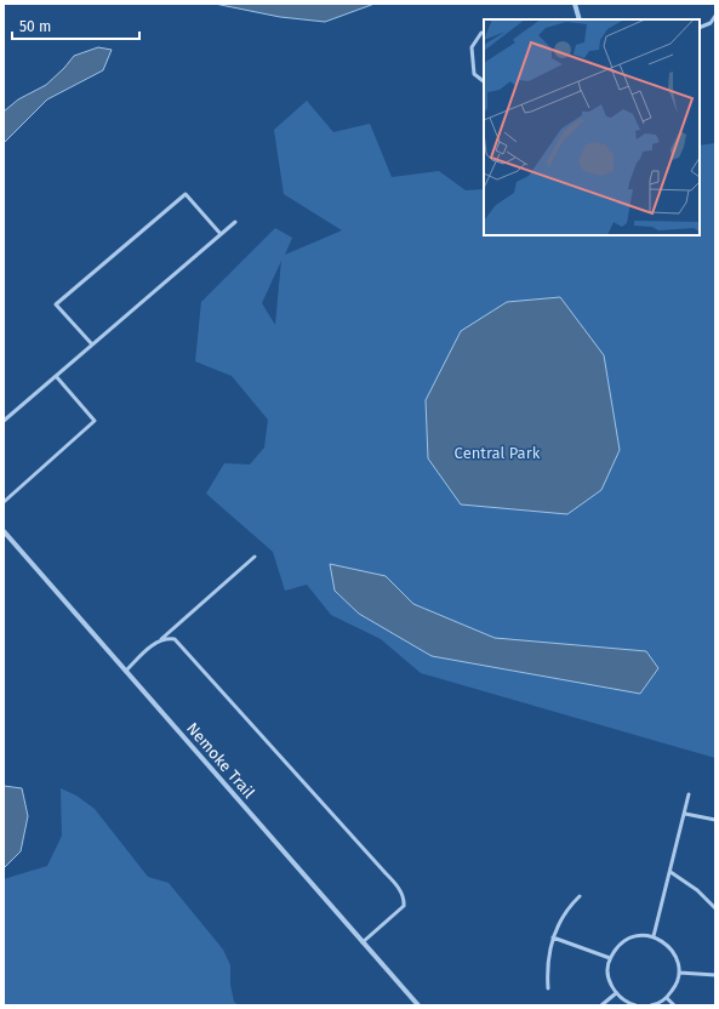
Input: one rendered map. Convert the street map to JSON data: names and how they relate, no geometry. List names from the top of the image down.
{
  "streets": {
    "street": ["Nemoke Trail"]
  },
  "parks": ["Central Park"],
  "scale_bar": "50 m"
}
